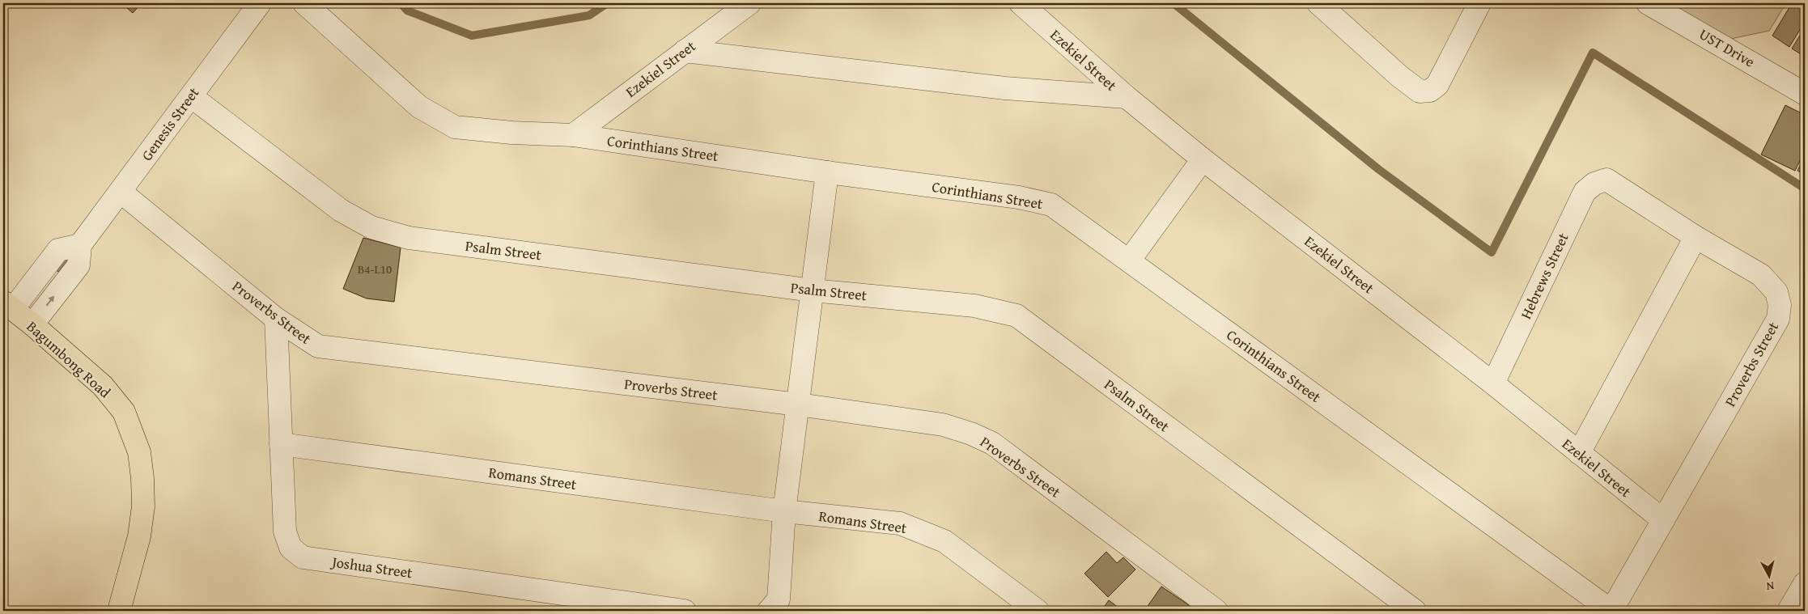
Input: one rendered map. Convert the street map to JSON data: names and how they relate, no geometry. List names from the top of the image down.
{
  "streets": {
    "main road": ["Bagumbong Road"],
    "street": [
      "UST Drive",
      "Ezekiel Street",
      "Genesis Street",
      "Corinthians Street",
      "Psalm Street",
      "Hebrews Street",
      "Proverbs Street",
      "Romans Street",
      "Joshua Street"
    ]
  },
  "crossings": [
    ["Ezekiel Street", "Corinthians Street"],
    ["Ezekiel Street", "Hebrews Street"],
    ["Ezekiel Street", "Proverbs Street"],
    ["Genesis Street", "Psalm Street"],
    ["Genesis Street", "Proverbs Street"],
    ["Corinthians Street", "Proverbs Street"],
    ["Hebrews Street", "Proverbs Street"],
    ["Proverbs Street", "Joshua Street"],
    ["Romans Street", "Joshua Street"]
  ],
  "house_numbers": ["B4-L10"],
  "north": "bottom"
}
